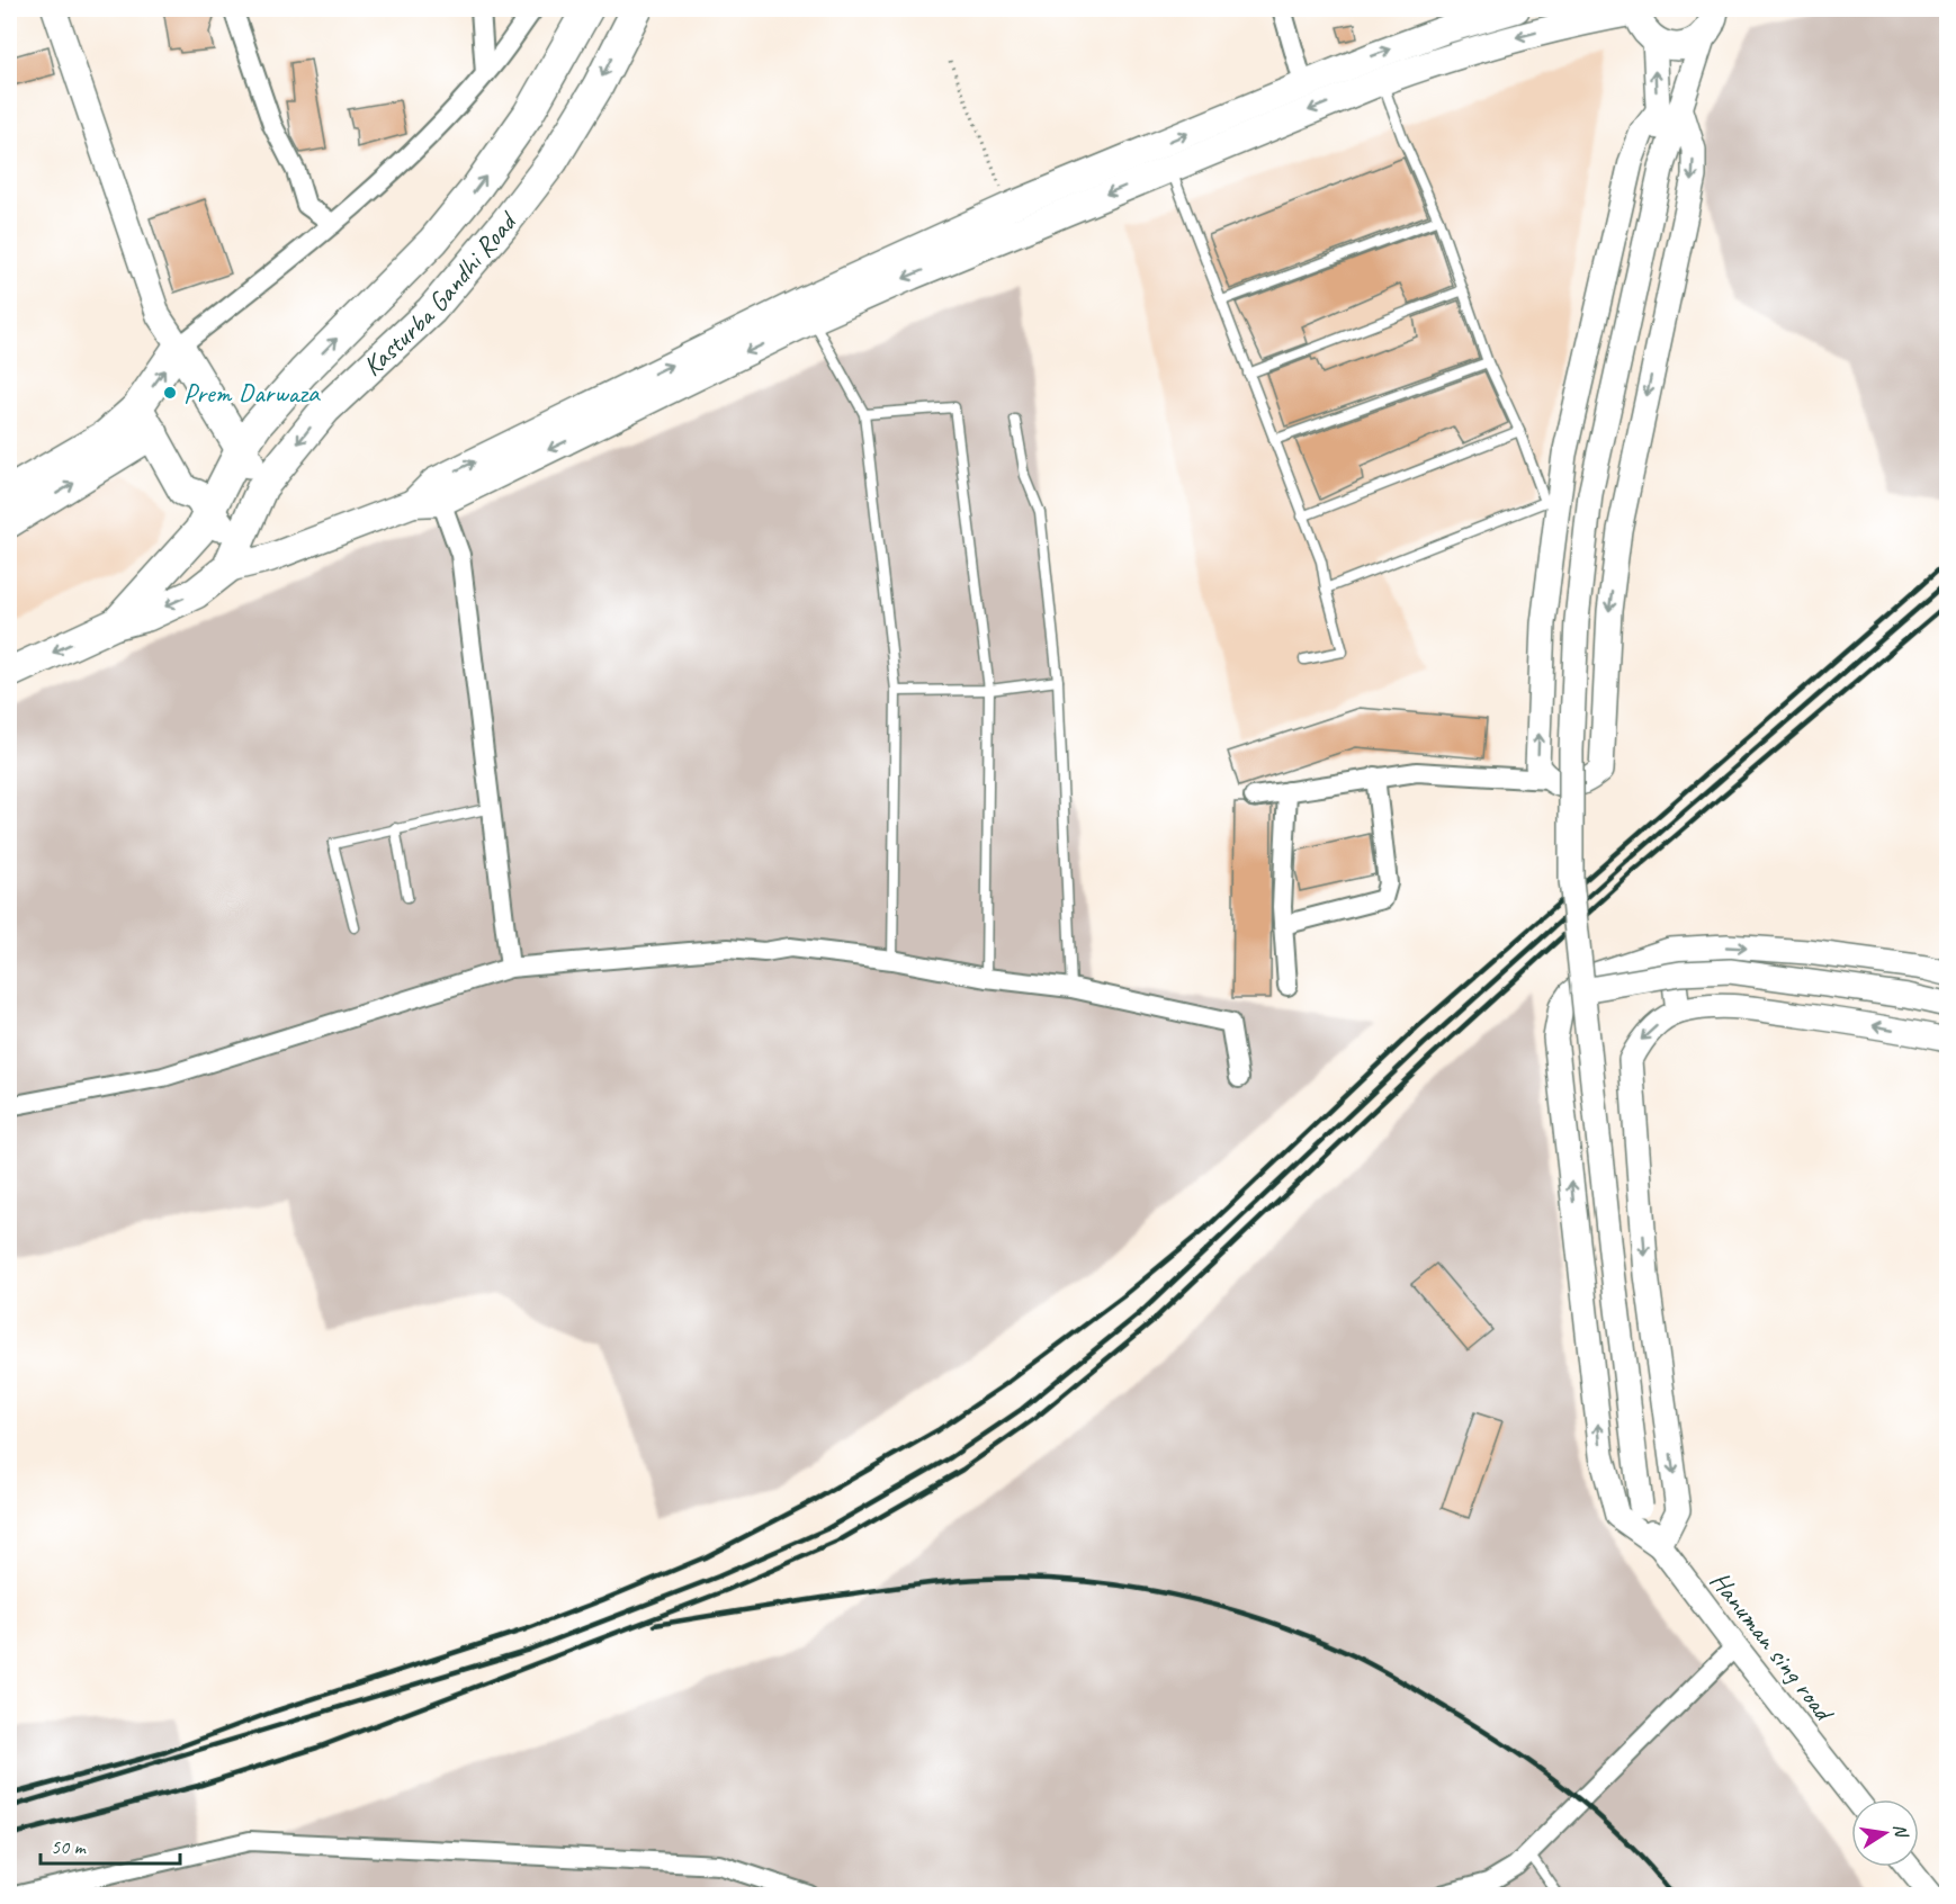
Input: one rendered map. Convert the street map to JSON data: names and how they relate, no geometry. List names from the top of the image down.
{
  "streets": {
    "main road": ["Kasturba Gandhi Road"],
    "street": ["Hanuman sing road"]
  },
  "places": ["Prem Darwaza"],
  "scale_bar": "50 m",
  "north": "right"
}
